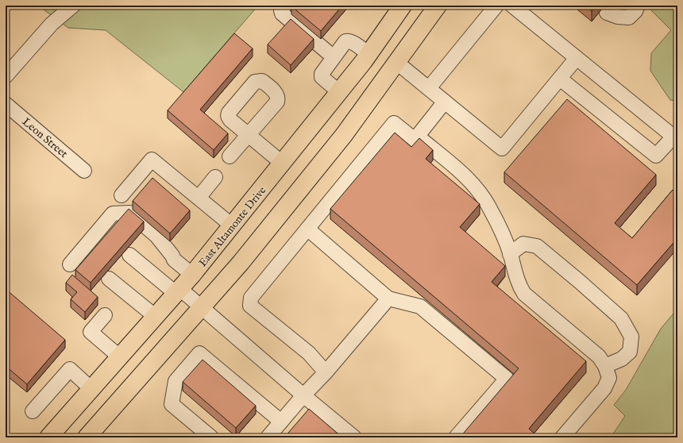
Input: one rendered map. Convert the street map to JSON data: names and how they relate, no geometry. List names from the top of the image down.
{
  "streets": {
    "main road": ["East Altamonte Drive"],
    "street": ["Leon Street"]
  }
}
